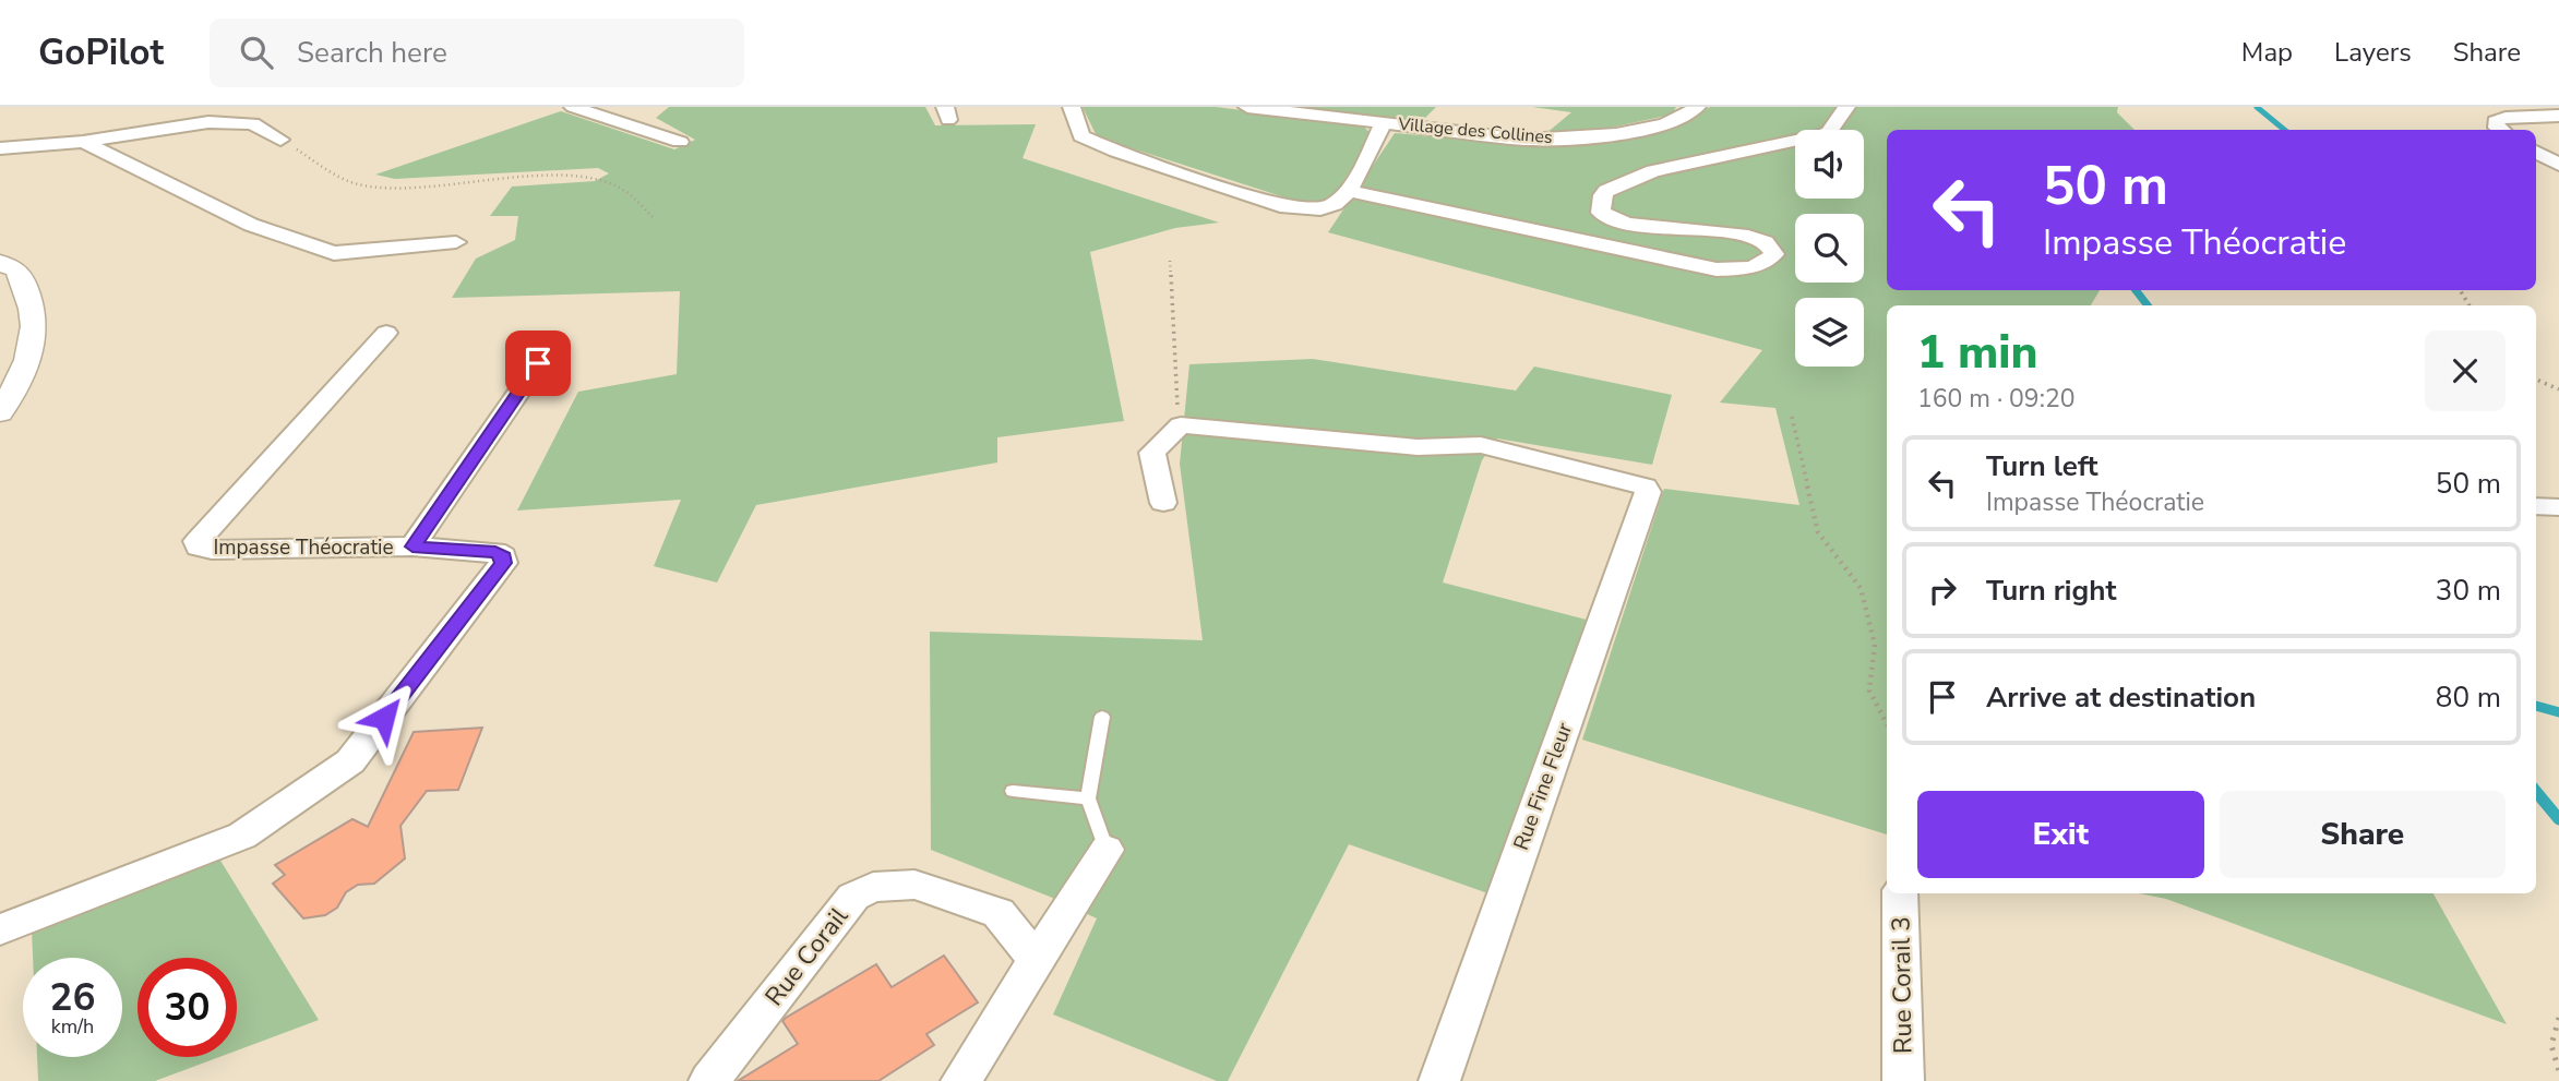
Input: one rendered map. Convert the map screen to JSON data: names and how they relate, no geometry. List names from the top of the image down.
{
  "streets": {
    "street": [
      "Village des Collines",
      "Impasse Théocratie",
      "Rue Fine Fleur",
      "Rue Corail",
      "Rue Corail 3"
    ]
  },
  "page": {
    "header": "GoPilot",
    "search": "Search here",
    "nav": ["Map", "Layers", "Share"],
    "turn": ["50 m", "Impasse Théocratie"],
    "heading": ["1 min", "160 m · 09:20"],
    "list": [
      {
        "name": "Turn left",
        "note": "Impasse Théocratie",
        "value": "50 m"
      },
      {
        "name": "Turn right",
        "value": "30 m"
      },
      {
        "name": "Arrive at destination",
        "value": "80 m"
      }
    ],
    "buttons": ["Exit", "Share"],
    "speed": "26 km/h",
    "limit": "30"
  }
}
